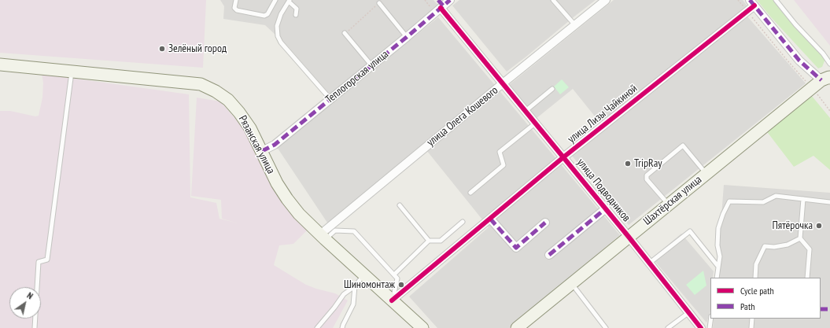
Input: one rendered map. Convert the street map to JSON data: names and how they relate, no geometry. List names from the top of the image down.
{
  "streets": {
    "main road": ["Рязанская улица", "Шахтёрская улица"],
    "street": [
      "Теплогорская улица",
      "улица Лизы Чайкиной",
      "улица Олега Кошевого",
      "улица Подводников"
    ]
  },
  "crossings": [
    ["Теплогорская улица", "Рязанская улица"],
    ["Теплогорская улица", "улица Подводников"],
    ["улица Лизы Чайкиной", "Рязанская улица"],
    ["улица Лизы Чайкиной", "улица Подводников"],
    ["улица Олега Кошевого", "Рязанская улица"],
    ["улица Олега Кошевого", "улица Подводников"],
    ["улица Подводников", "Шахтёрская улица"]
  ],
  "places": [
    "Зелёный город",
    "TripRay",
    "Пятёрочка",
    "Шиномонтаж"
  ],
  "legend": ["Cycle path", "Path"],
  "north": "top right"
}
